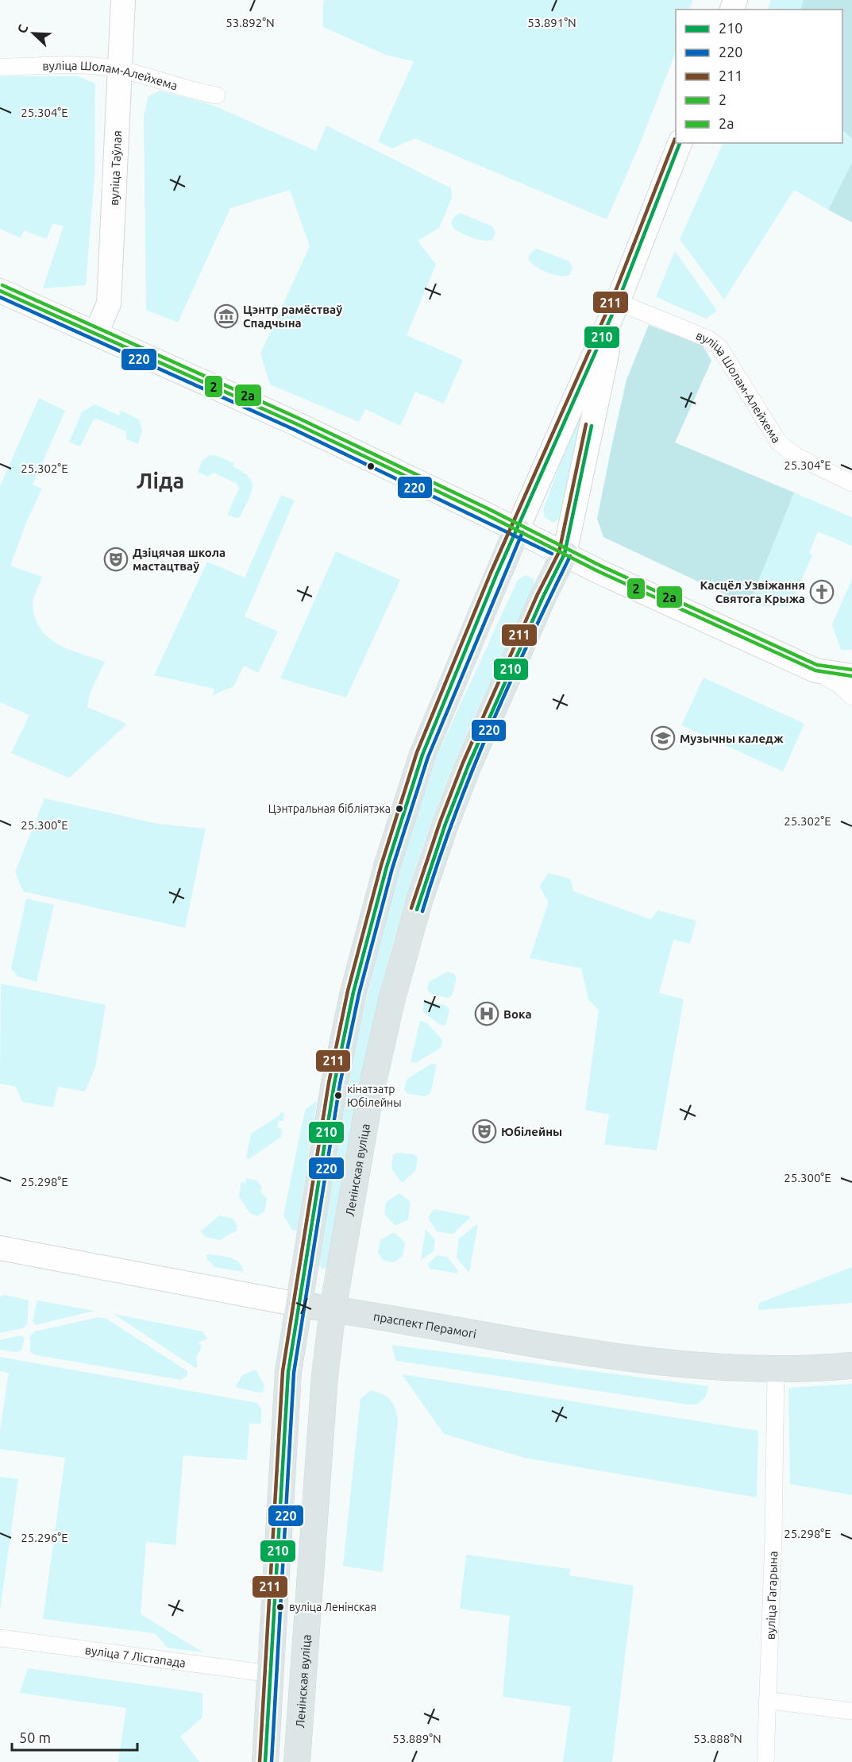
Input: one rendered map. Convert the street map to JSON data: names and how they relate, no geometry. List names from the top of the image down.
{
  "streets": {
    "main road": ["вуліца Таўлая", "Ленінская вуліца", "праспект Перамогі"],
    "street": ["вуліца Шолам-Алейхема", "вуліца Гагарына", "вуліца 7 Лістапада"]
  },
  "crossings": [
    ["вуліца Шолам-Алейхема", "вуліца Таўлая"],
    ["Ленінская вуліца", "праспект Перамогі"],
    ["праспект Перамогі", "вуліца Гагарына"]
  ],
  "districts": ["Ліда"],
  "places": {
    "museum": ["Цэнтр рамёстваў Спадчына"],
    "theatre": ["Дзіцячая школа мастацтваў", "Юбілейны"],
    "church": ["Касцёл Узвіжання Святога Крыжа"],
    "school or university": ["Музычны каледж"],
    "other": ["Цэнтральная бібліятэка", "кінатэатр Юбілейны", "вуліца Ленінская"],
    "hospital": ["Вока"]
  },
  "lines": [
    "transit line 211",
    "transit line 210",
    "transit line 2а",
    "transit line 2",
    "transit line 220"
  ],
  "legend": [
    "210",
    "220",
    "211",
    "2",
    "2а"
  ],
  "scale_bar": "50 m",
  "north": "top left",
  "coordinates": [
    "53.892°N",
    "53.891°N",
    "25.304°E",
    "25.302°E",
    "25.300°E",
    "25.298°E",
    "25.296°E",
    "53.889°N",
    "53.888°N"
  ]
}
